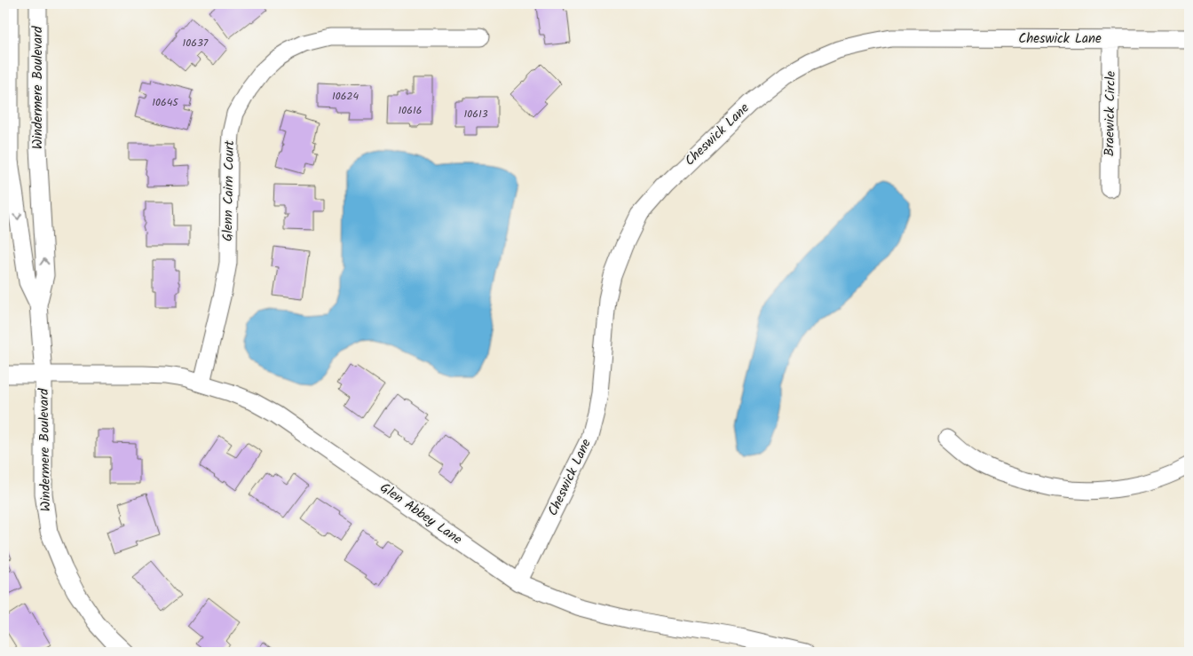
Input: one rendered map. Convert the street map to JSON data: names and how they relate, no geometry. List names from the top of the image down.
{
  "streets": {
    "street": [
      "Cheswick Lane",
      "Windermere Boulevard",
      "Braewick Circle",
      "Glenn Cairn Court",
      "Glen Abbey Lane"
    ]
  },
  "crossings": [
    ["Cheswick Lane", "Braewick Circle"],
    ["Cheswick Lane", "Glen Abbey Lane"],
    ["Windermere Boulevard", "Glen Abbey Lane"],
    ["Glenn Cairn Court", "Glen Abbey Lane"]
  ],
  "house_numbers": [
    "10637",
    "10624",
    "10645",
    "10616",
    "10613"
  ]
}
